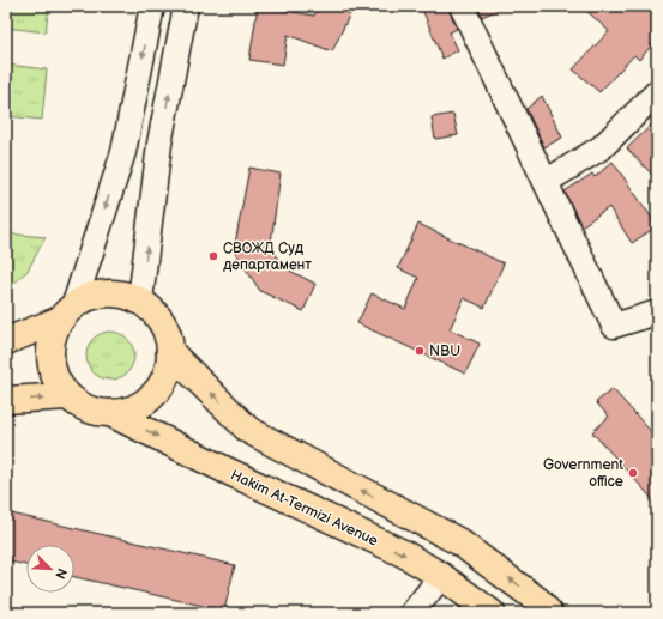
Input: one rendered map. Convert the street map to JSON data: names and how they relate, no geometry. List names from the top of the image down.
{
  "streets": {
    "main road": ["Hakim At-Termizi Avenue"]
  },
  "places": ["СВОЖД Суд департамент", "NBU", "Government office"],
  "north": "bottom right"
}
